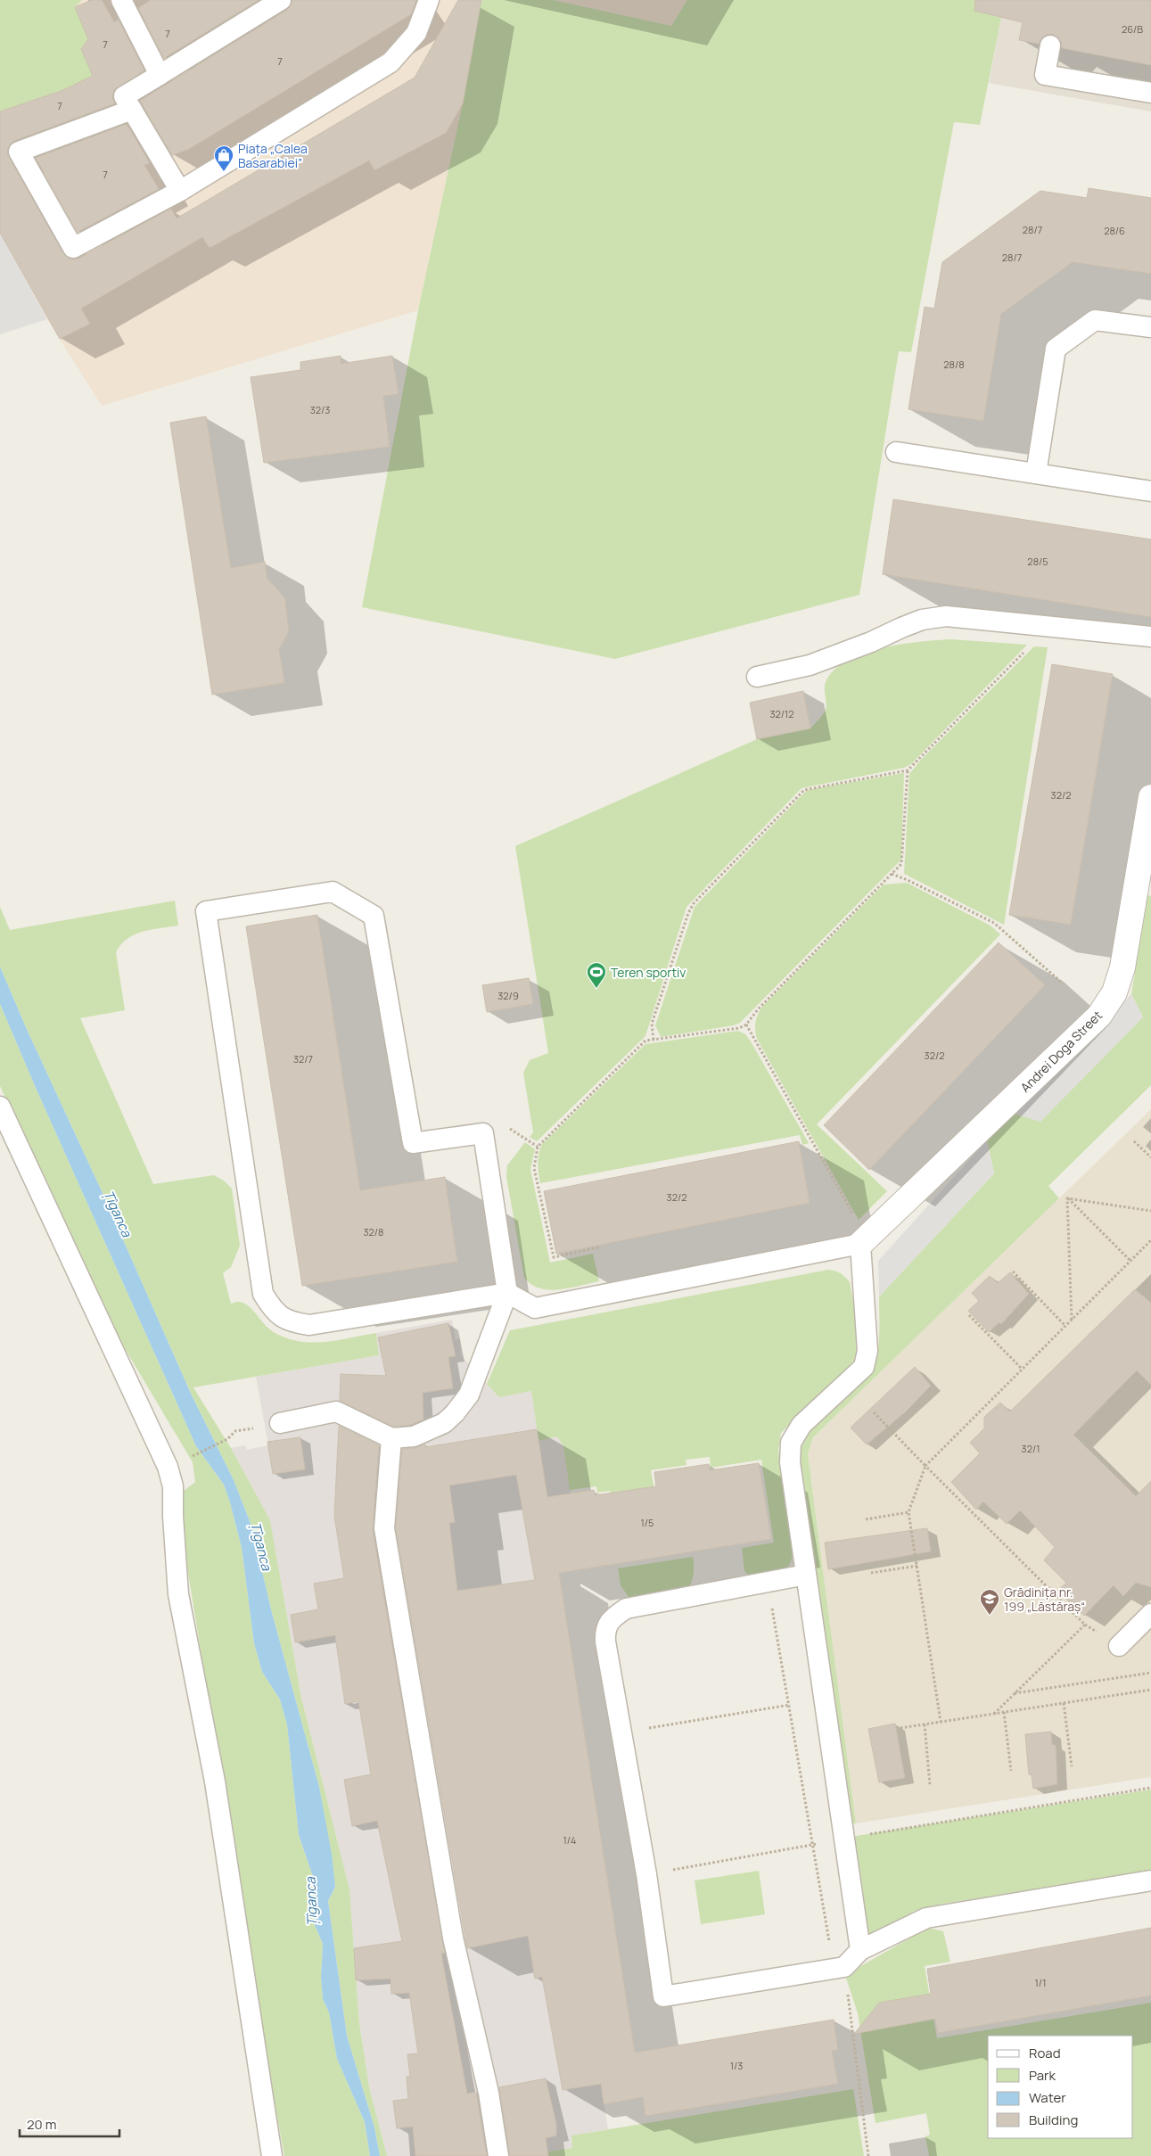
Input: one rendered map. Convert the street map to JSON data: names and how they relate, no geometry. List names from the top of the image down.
{
  "streets": {
    "street": ["Andrei Doga Street"]
  },
  "water": ["Țîganca"],
  "places": {
    "shop": ["Piața „Calea Basarabiei”"],
    "sports": ["Teren sportiv"],
    "school or university": ["Grădinița nr. 199 „Lăstăraș“"]
  },
  "house_numbers": [
    "26/B",
    "7",
    "7",
    "7",
    "7",
    "7",
    "28/7",
    "28/6",
    "28/7",
    "28/8",
    "32/3",
    "28/5",
    "32/12",
    "32/2",
    "32/9",
    "32/2",
    "32/7",
    "32/2",
    "32/8",
    "32/1",
    "1/5",
    "1/4",
    "1/1",
    "1/3"
  ],
  "legend": [
    "Road",
    "Park",
    "Water",
    "Building"
  ],
  "scale_bar": "20 m"
}
